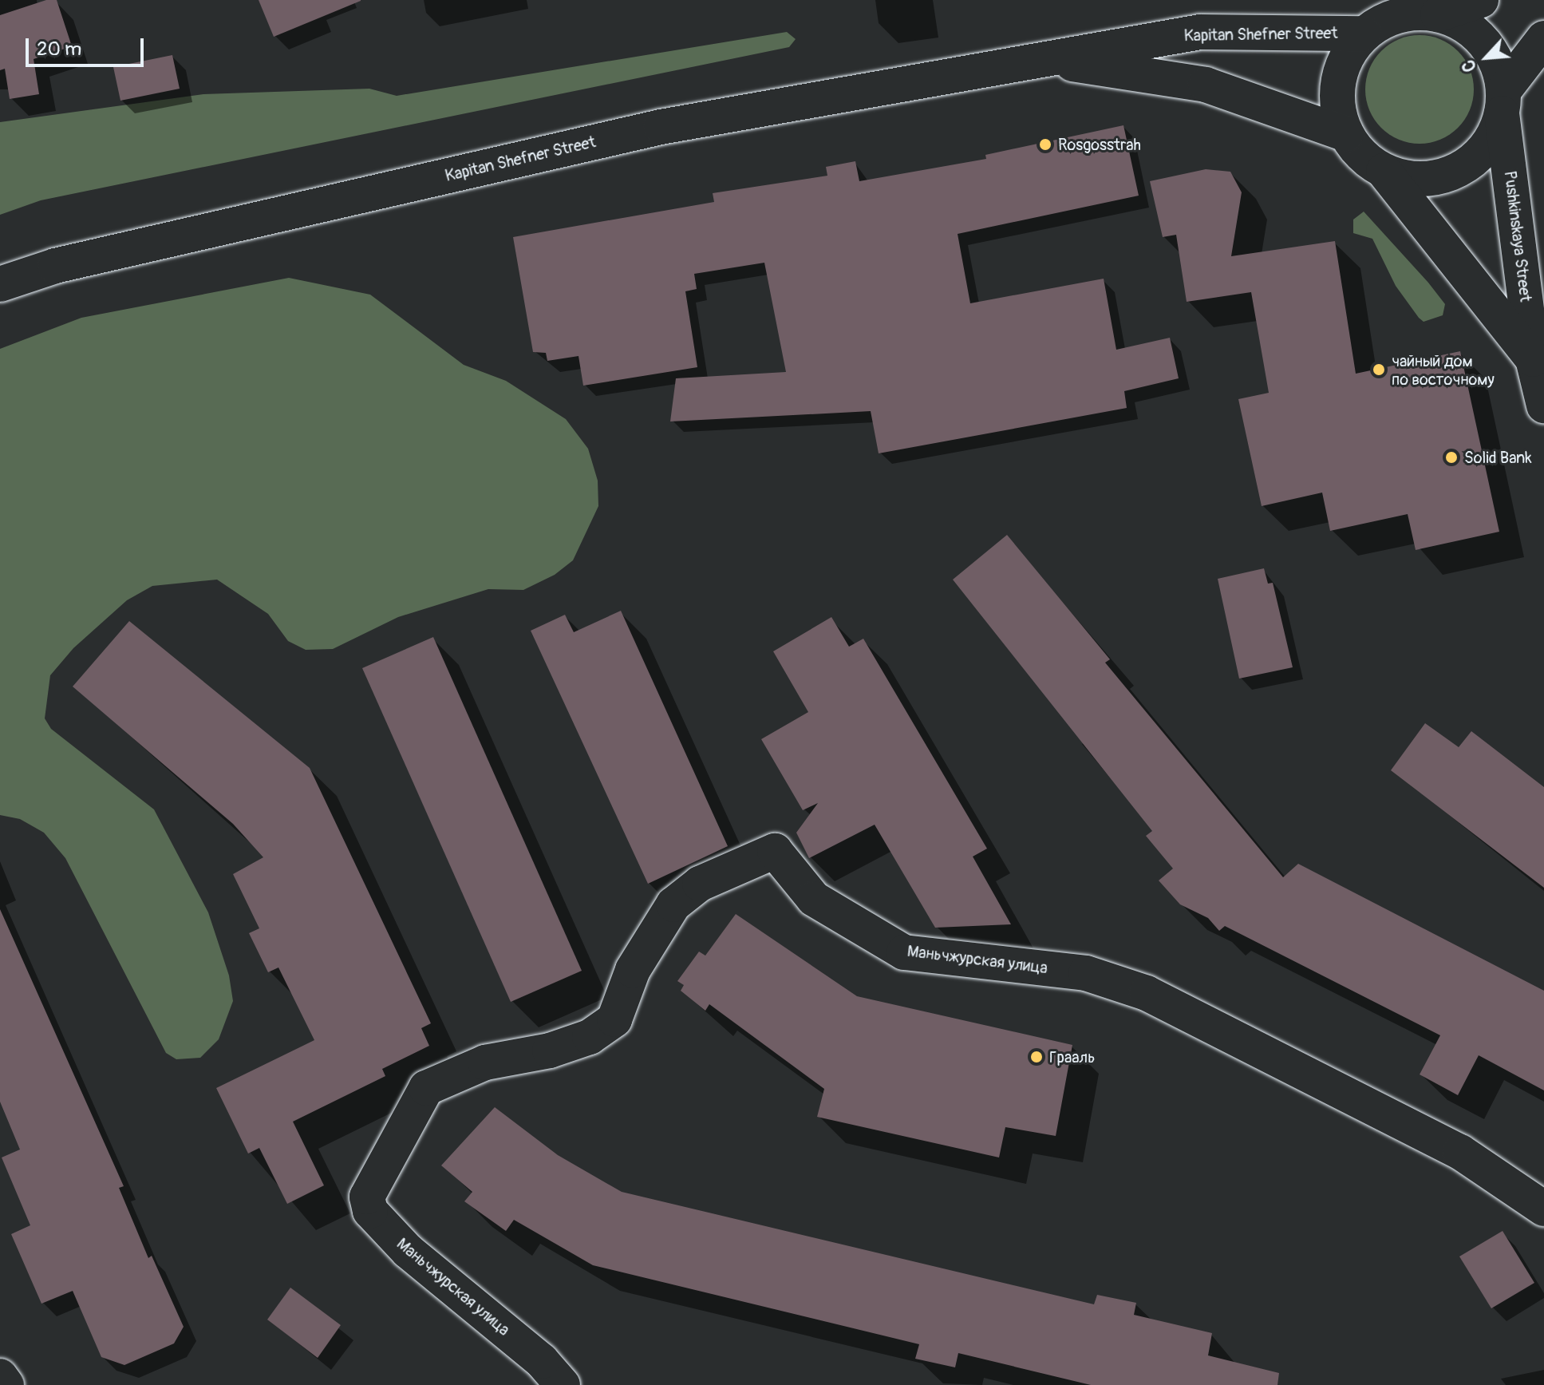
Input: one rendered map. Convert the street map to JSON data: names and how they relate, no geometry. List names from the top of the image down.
{
  "streets": {
    "main road": ["Kapitan Shefner Street", "Pushkinskaya Street", "Маньчжурская улица"]
  },
  "crossings": [
    ["Kapitan Shefner Street", "Pushkinskaya Street"]
  ],
  "places": [
    "Rosgosstrah",
    "чайный дом по восточному",
    "Solid Bank",
    "Грааль"
  ],
  "scale_bar": "20 m",
  "north": "bottom left"
}
